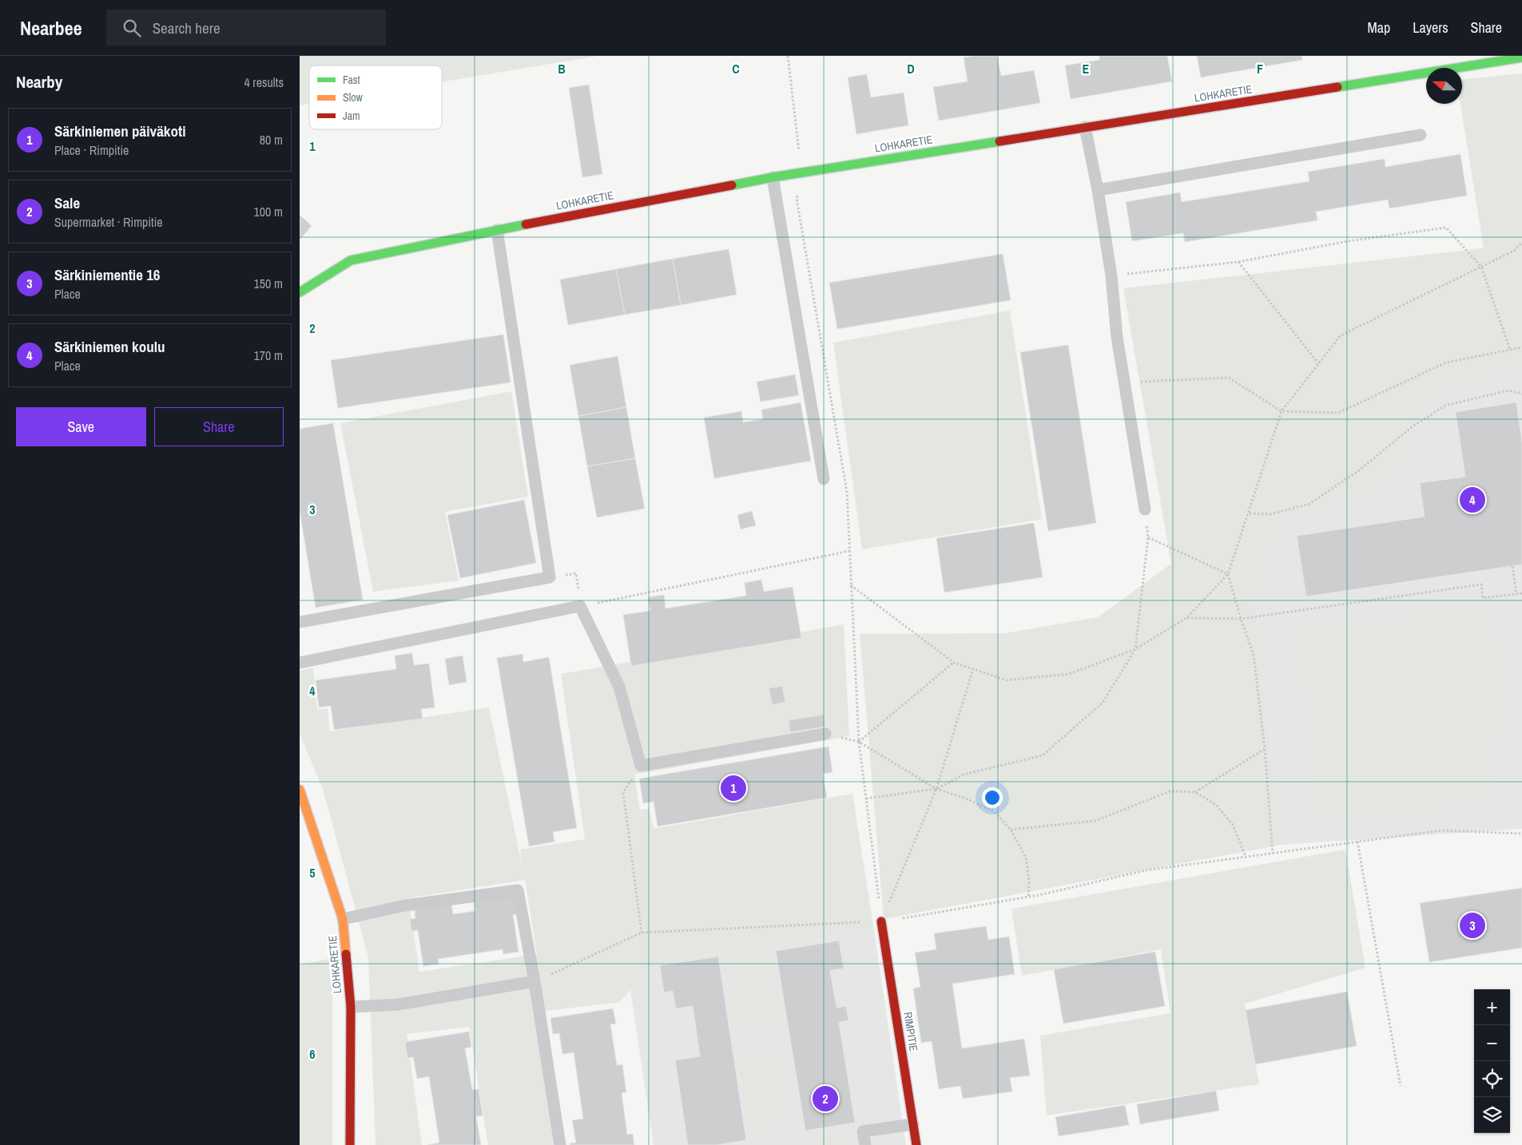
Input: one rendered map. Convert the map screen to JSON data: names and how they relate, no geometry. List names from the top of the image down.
{
  "streets": {
    "street": ["LOHKARETIE", "RIMPITIE"]
  },
  "legend": ["Fast", "Slow", "Jam"],
  "north": "left",
  "page": {
    "header": "Nearbee",
    "search": "Search here",
    "nav": ["Map", "Layers", "Share"],
    "heading": ["Nearby", "4 results"],
    "list": [
      {
        "mark": "1",
        "name": "Särkiniemen päiväkoti",
        "note": "Place · Rimpitie",
        "value": "80 m"
      },
      {
        "mark": "2",
        "name": "Sale",
        "note": "Supermarket · Rimpitie",
        "value": "100 m"
      },
      {
        "mark": "3",
        "name": "Särkiniementie 16",
        "note": "Place",
        "value": "150 m"
      },
      {
        "mark": "4",
        "name": "Särkiniemen koulu",
        "note": "Place",
        "value": "170 m"
      }
    ],
    "buttons": ["Save", "Share"],
    "pins": [
      "4",
      "1",
      "3",
      "2"
    ],
    "map_buttons": ["+", "−"]
  },
  "grid": {
    "columns": [
      "B",
      "C",
      "D",
      "E",
      "F"
    ],
    "rows": [
      "1",
      "2",
      "3",
      "4",
      "5",
      "6"
    ]
  }
}
